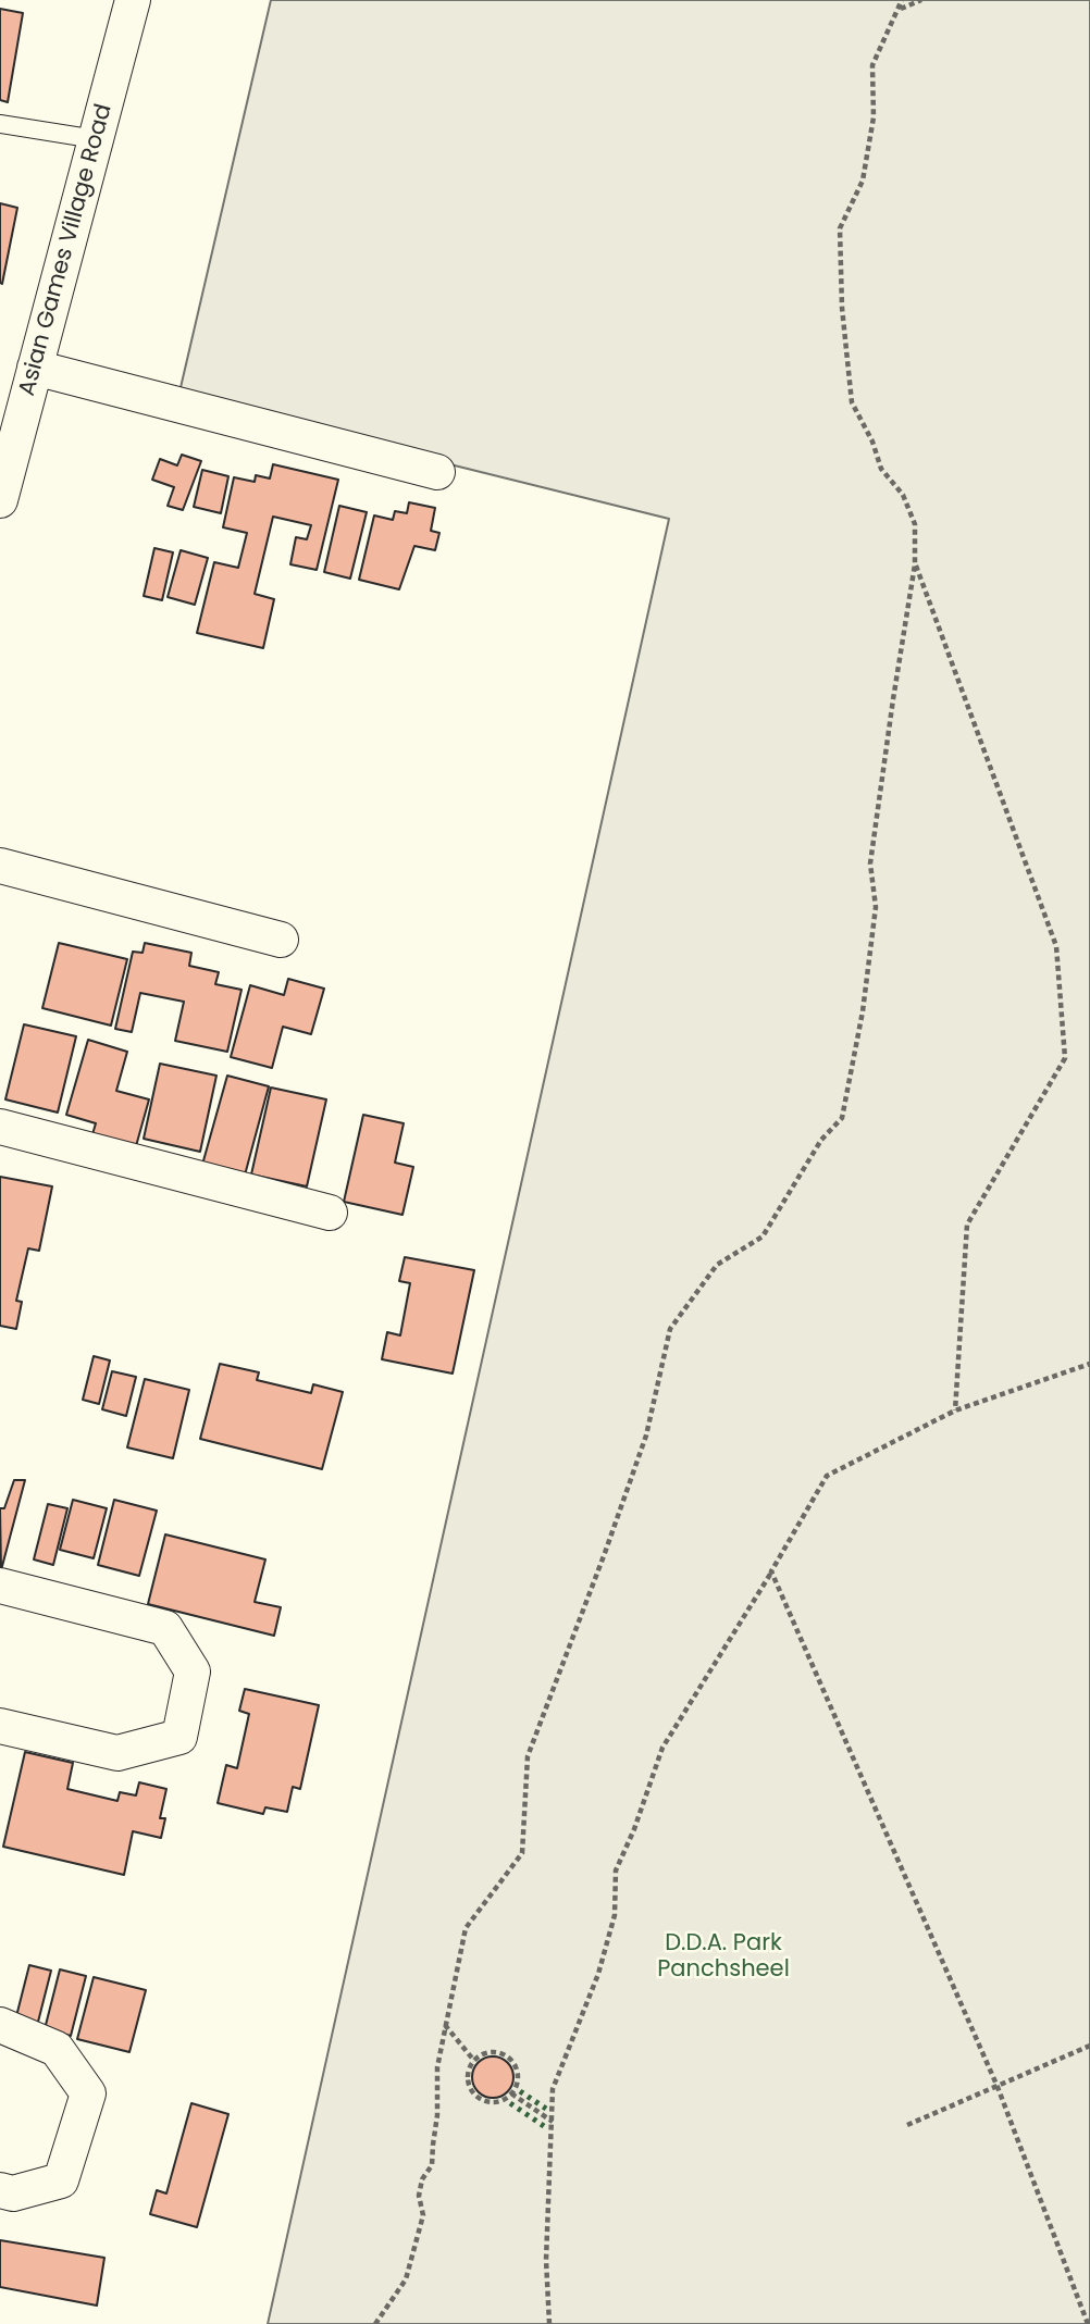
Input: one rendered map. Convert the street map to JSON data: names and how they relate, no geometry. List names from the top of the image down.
{
  "streets": {
    "street": ["Asian Games Village Road"]
  },
  "parks": ["D.D.A. Park Panchsheel"]
}
